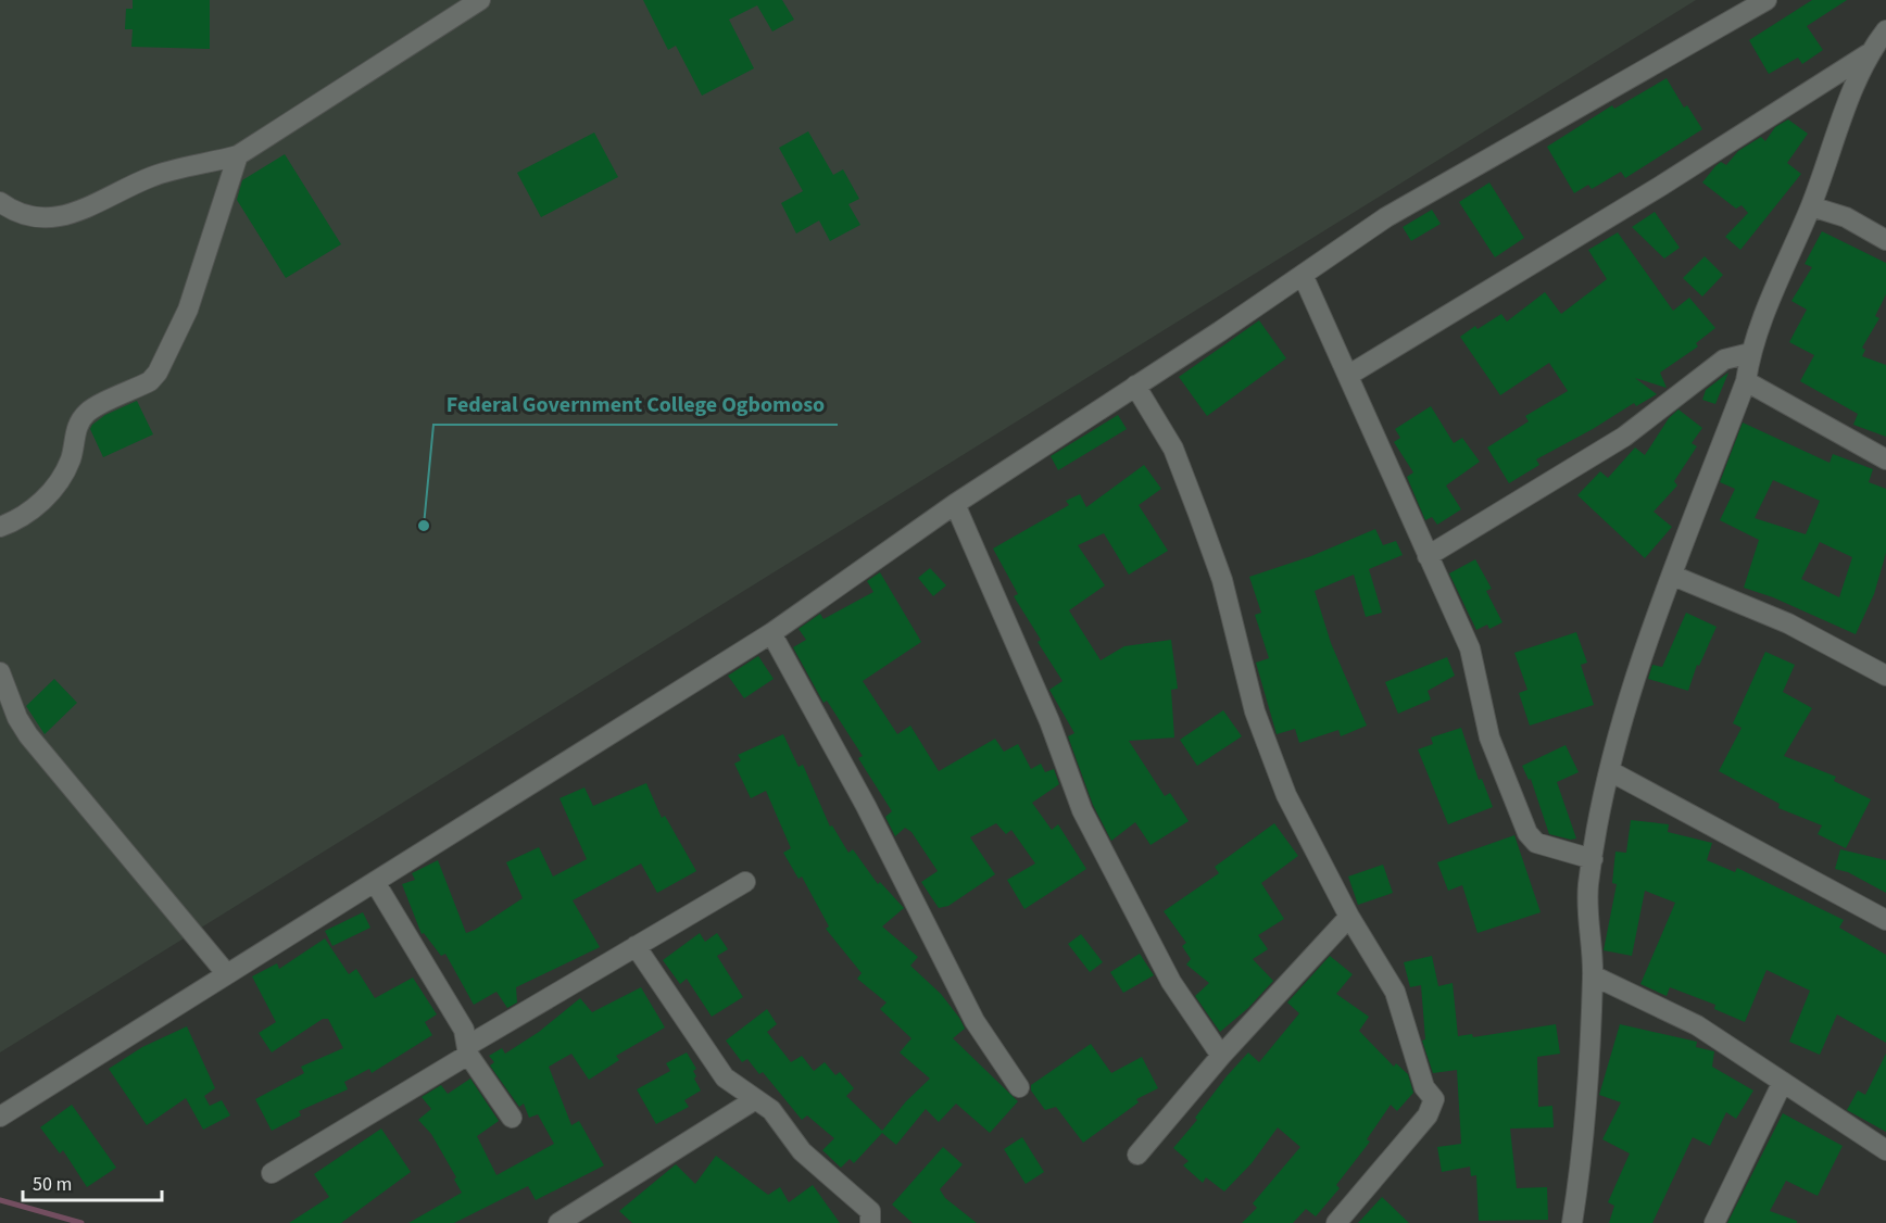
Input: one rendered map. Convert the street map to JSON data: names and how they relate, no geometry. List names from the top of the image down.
{
  "places": ["Federal Government College Ogbomoso"],
  "scale_bar": "50 m"
}
